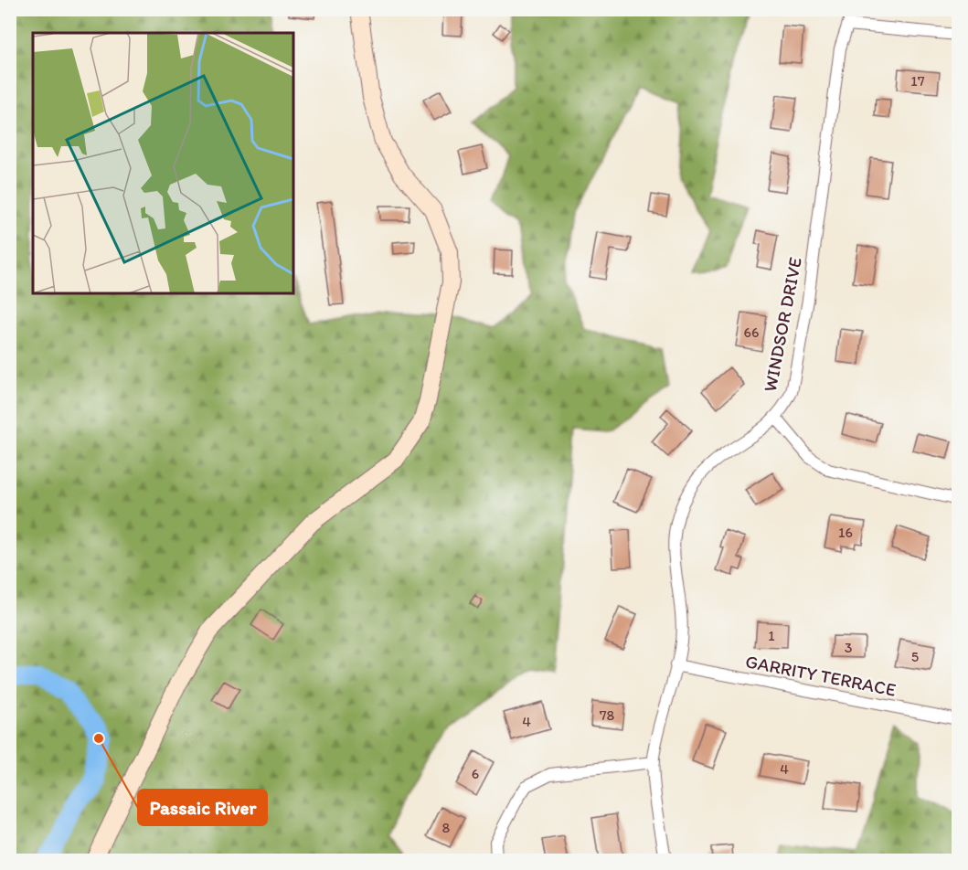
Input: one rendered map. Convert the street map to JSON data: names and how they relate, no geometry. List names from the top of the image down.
{
  "streets": {
    "street": ["WINDSOR DRIVE", "GARRITY TERRACE"]
  },
  "crossings": [
    ["WINDSOR DRIVE", "GARRITY TERRACE"]
  ],
  "places": ["Passaic River"],
  "house_numbers": [
    "17",
    "66",
    "16",
    "1",
    "3",
    "5",
    "78",
    "4",
    "4",
    "6",
    "8"
  ]
}
